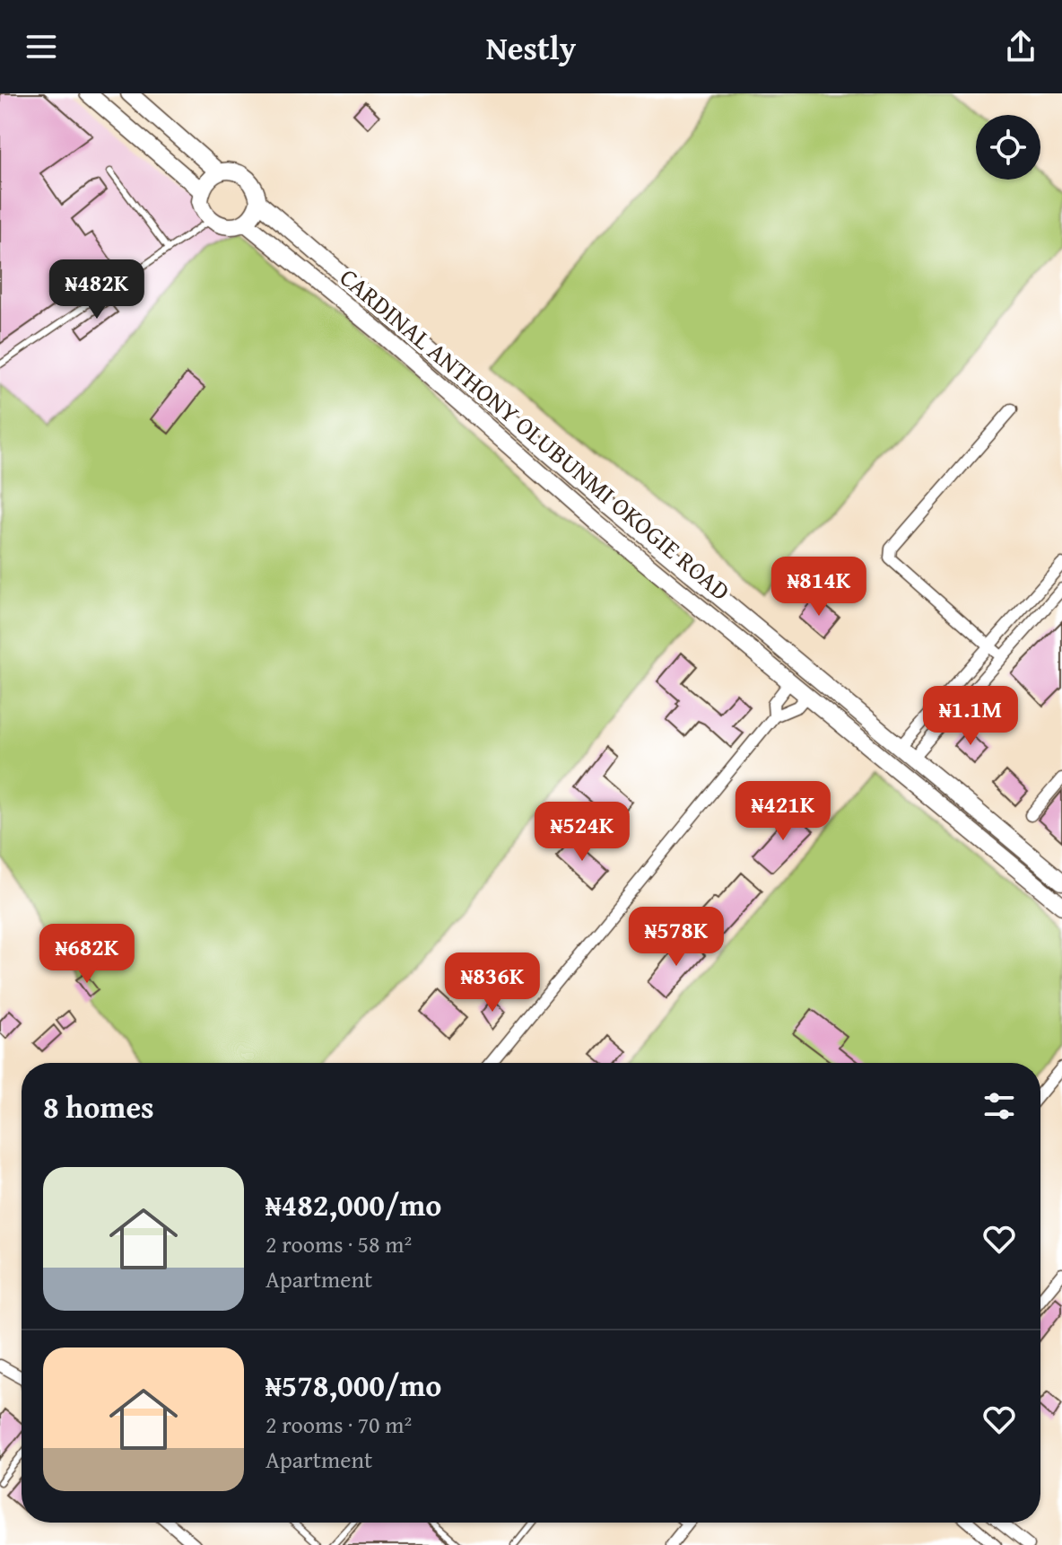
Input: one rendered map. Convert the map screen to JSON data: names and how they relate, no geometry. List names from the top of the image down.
{
  "streets": {
    "street": ["CARDINAL ANTHONY OLUBUNMI OKOGIE ROAD"]
  },
  "page": {
    "header": "Nestly",
    "price": [
      "₦482K",
      "₦814K",
      "₦1.1M",
      "₦421K",
      "₦524K",
      "₦578K",
      "₦682K",
      "₦836K"
    ],
    "heading": "8 homes",
    "list": [
      {
        "name": "₦482,000/mo",
        "note": "2 rooms · 58 m² · Apartment"
      },
      {
        "name": "₦578,000/mo",
        "note": "2 rooms · 70 m² · Apartment"
      }
    ]
  }
}
